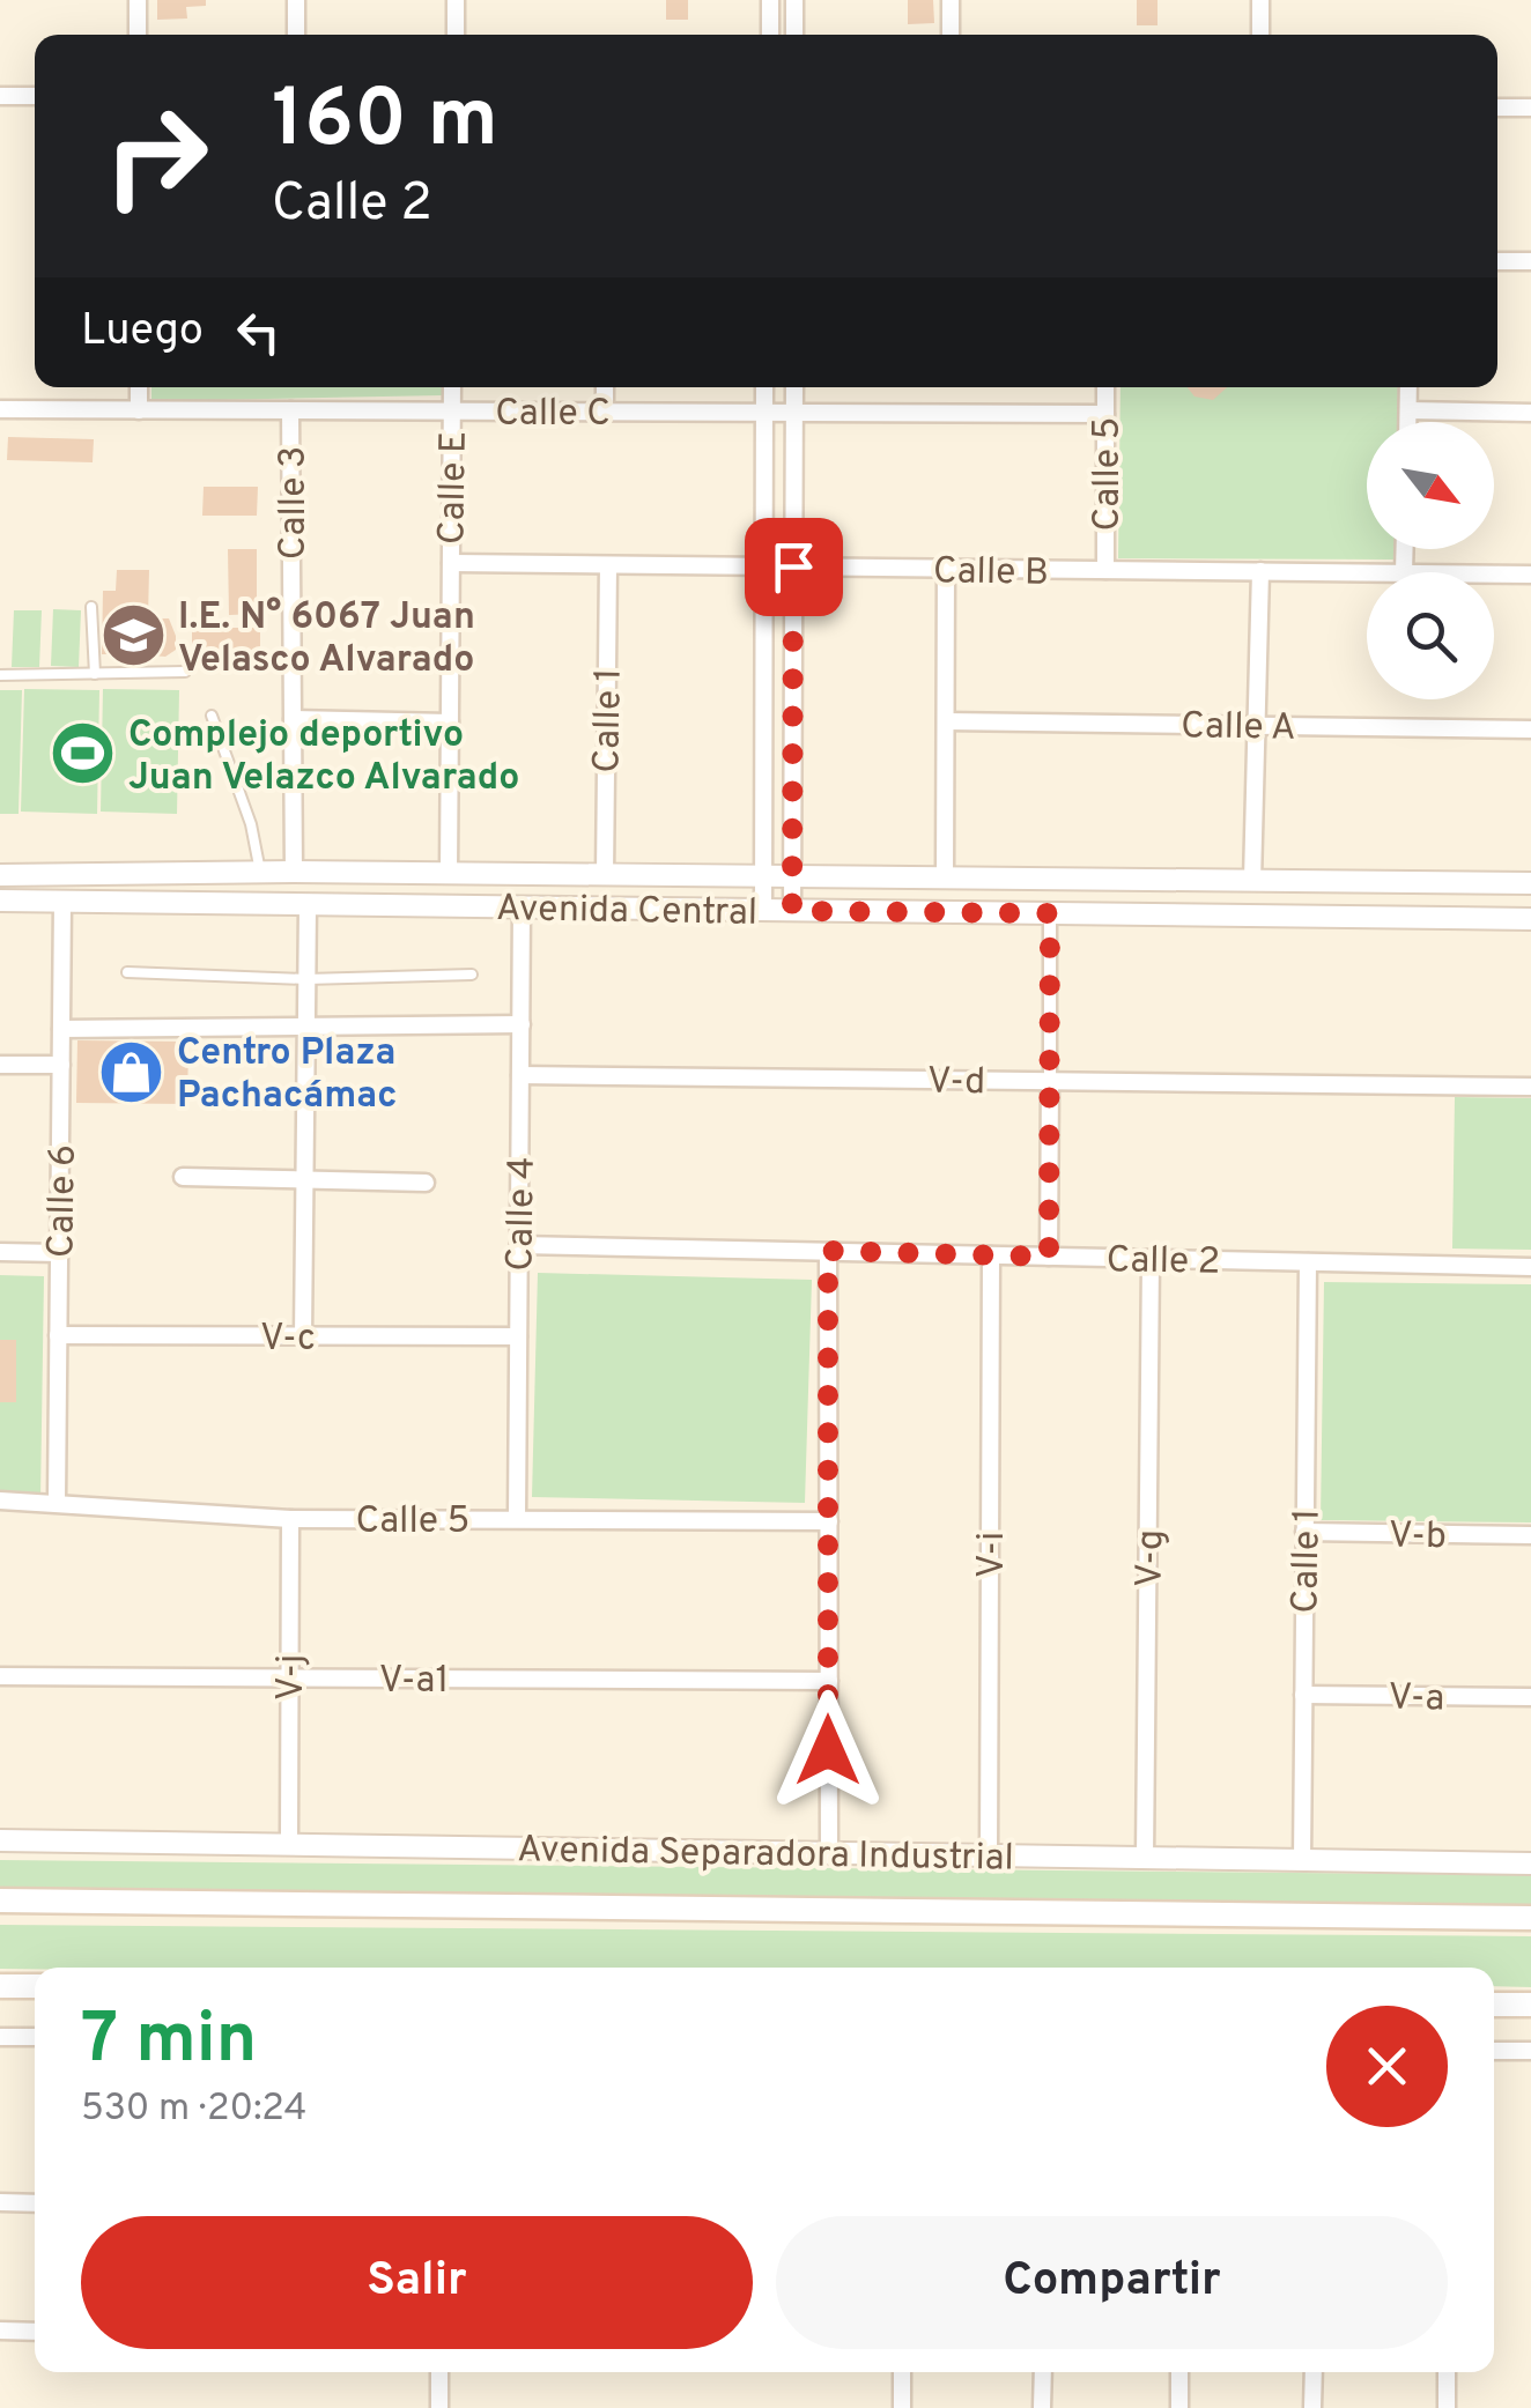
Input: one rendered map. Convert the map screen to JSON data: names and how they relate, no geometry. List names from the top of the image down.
{
  "streets": {
    "main road": ["Avenida Separadora Industrial"],
    "street": [
      "Calle C",
      "Calle 5",
      "Calle E",
      "Calle 3",
      "Calle B",
      "Calle 1",
      "Calle A",
      "Avenida Central",
      "V-d",
      "Calle 6",
      "Calle 4",
      "Calle 2",
      "V-c",
      "V-b",
      "V-i",
      "V-g",
      "V-j",
      "V-a1",
      "V-a"
    ]
  },
  "crossings": [
    ["Calle C", "Calle 5"],
    ["Calle C", "Calle E"],
    ["Calle C", "Calle 3"],
    ["Calle 5", "Calle B"],
    ["Calle 5", "Calle 6"],
    ["Calle 5", "Calle 4"],
    ["Calle 5", "V-j"],
    ["Calle E", "Calle B"],
    ["Calle E", "Avenida Central"],
    ["Calle 3", "Avenida Central"],
    ["Calle B", "Calle 1"],
    ["Calle 1", "Avenida Central"],
    ["Calle 1", "Calle 2"],
    ["Calle 1", "V-b"],
    ["Calle 1", "V-a"],
    ["Calle 1", "Avenida Separadora Industrial"],
    ["Avenida Central", "Calle 6"],
    ["Avenida Central", "Calle 4"],
    ["V-d", "Calle 4"],
    ["Calle 6", "V-c"],
    ["Calle 4", "Calle 2"],
    ["Calle 4", "V-c"],
    ["Calle 2", "V-i"],
    ["Calle 2", "V-g"],
    ["V-i", "Avenida Separadora Industrial"],
    ["V-g", "Avenida Separadora Industrial"],
    ["V-j", "V-a1"]
  ],
  "places": {
    "school or university": ["I.E. N° 6067 Juan Velasco Alvarado"],
    "sports": ["Complejo deportivo Juan Velazco Alvarado"],
    "shop": ["Centro Plaza Pachacámac"]
  },
  "north": "bottom right",
  "page": {
    "turn": ["160 m", "Calle 2"],
    "then": "Luego",
    "heading": ["7 min", "530 m · 20:24"],
    "buttons": ["Salir", "Compartir"]
  }
}
